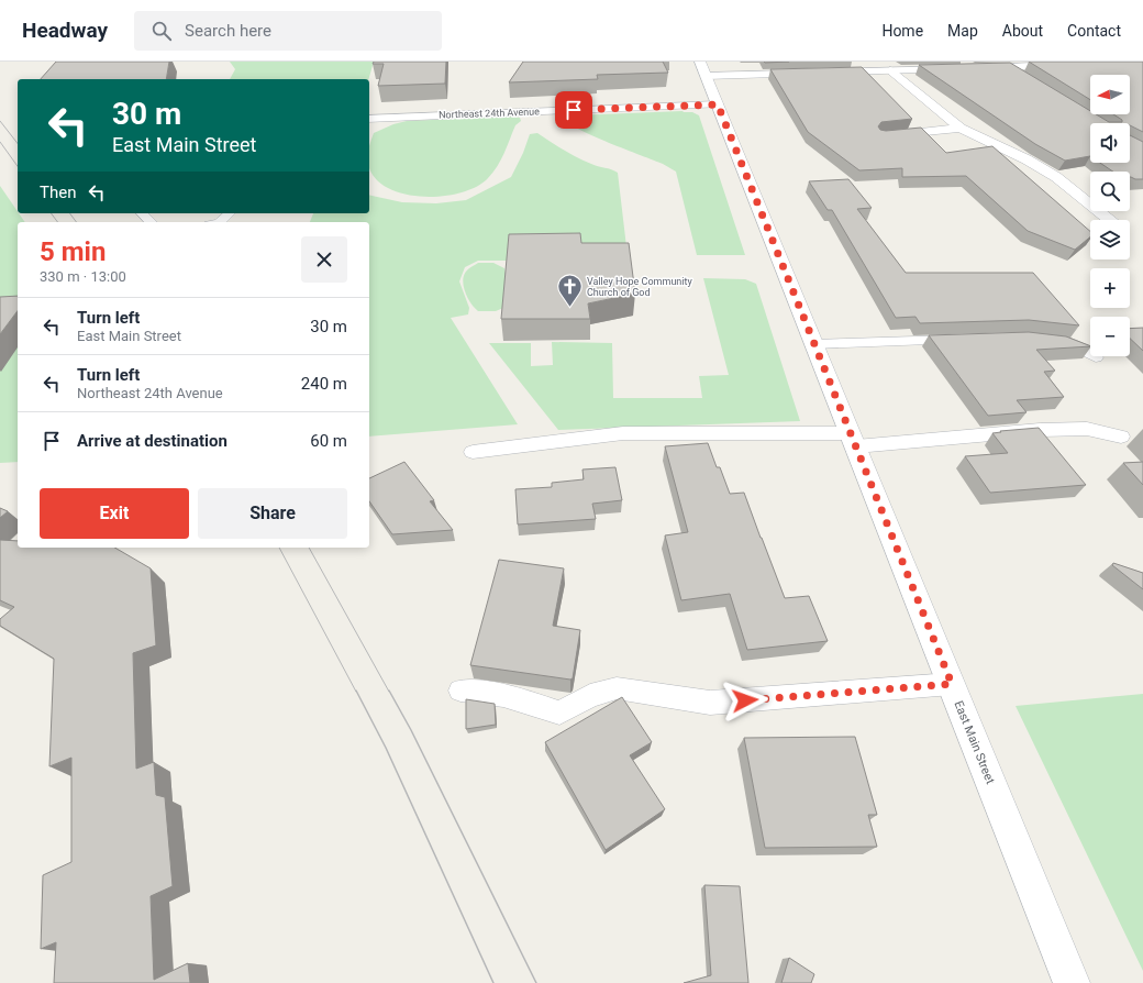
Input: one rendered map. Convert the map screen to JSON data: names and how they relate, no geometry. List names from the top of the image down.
{
  "streets": {
    "street": ["Northeast 24th Avenue", "East Main Street"]
  },
  "crossings": [
    ["Northeast 24th Avenue", "East Main Street"]
  ],
  "places": {
    "church": ["Valley Hope Community Church of God"]
  },
  "north": "left",
  "page": {
    "header": "Headway",
    "search": "Search here",
    "nav": [
      "Home",
      "Map",
      "About",
      "Contact"
    ],
    "map_buttons": ["+", "−"],
    "turn": ["30 m", "East Main Street"],
    "then": "Then",
    "heading": ["5 min", "330 m · 13:00"],
    "list": [
      {
        "name": "Turn left",
        "note": "East Main Street",
        "value": "30 m"
      },
      {
        "name": "Turn left",
        "note": "Northeast 24th Avenue",
        "value": "240 m"
      },
      {
        "name": "Arrive at destination",
        "value": "60 m"
      }
    ],
    "buttons": ["Exit", "Share"]
  }
}
